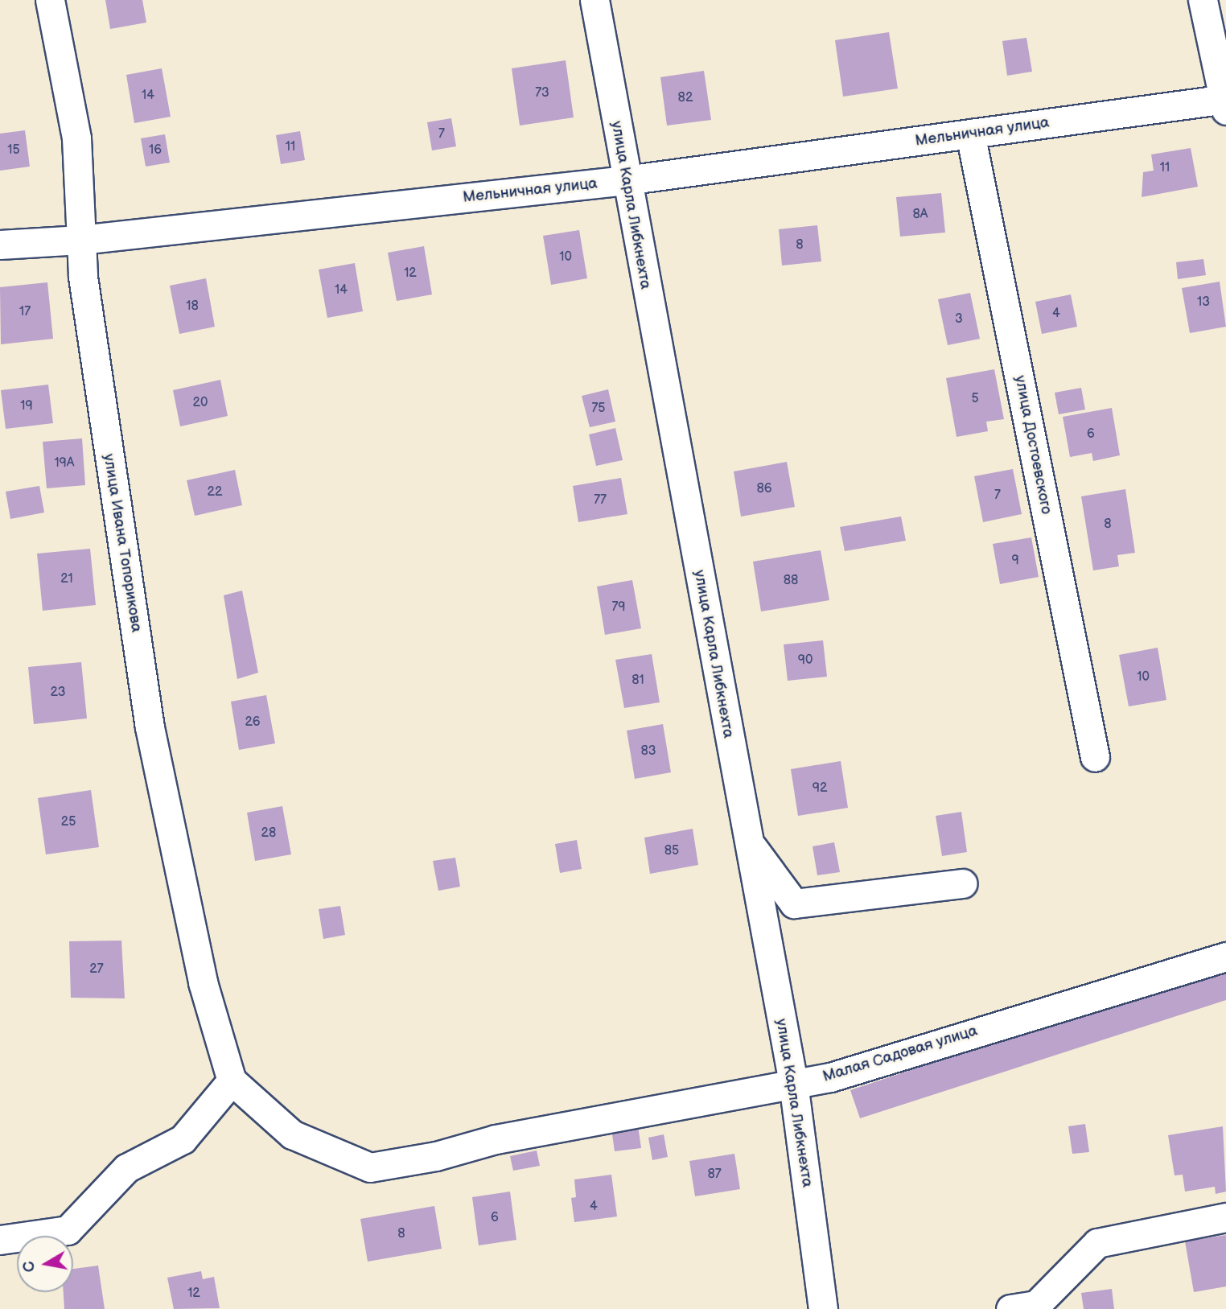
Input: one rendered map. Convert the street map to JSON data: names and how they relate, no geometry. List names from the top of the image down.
{
  "streets": {
    "street": [
      "Мельничная улица",
      "улица Карла Либкнехта",
      "улица Достоевского",
      "улица Ивана Топорикова",
      "Малая Садовая улица"
    ]
  },
  "crossings": [
    ["Мельничная улица", "улица Карла Либкнехта"],
    ["Мельничная улица", "улица Достоевского"],
    ["Мельничная улица", "улица Ивана Топорикова"],
    ["улица Карла Либкнехта", "Малая Садовая улица"],
    ["улица Ивана Топорикова", "Малая Садовая улица"]
  ],
  "house_numbers": [
    "73",
    "14",
    "82",
    "7",
    "11",
    "15",
    "16",
    "11",
    "8А",
    "8",
    "10",
    "12",
    "14",
    "13",
    "18",
    "17",
    "4",
    "3",
    "5",
    "20",
    "19",
    "75",
    "6",
    "19А",
    "86",
    "22",
    "7",
    "77",
    "8",
    "9",
    "21",
    "88",
    "79",
    "90",
    "10",
    "81",
    "23",
    "26",
    "83",
    "92",
    "25",
    "28",
    "85",
    "27",
    "87",
    "4",
    "6",
    "8",
    "12"
  ],
  "north": "left"
}
